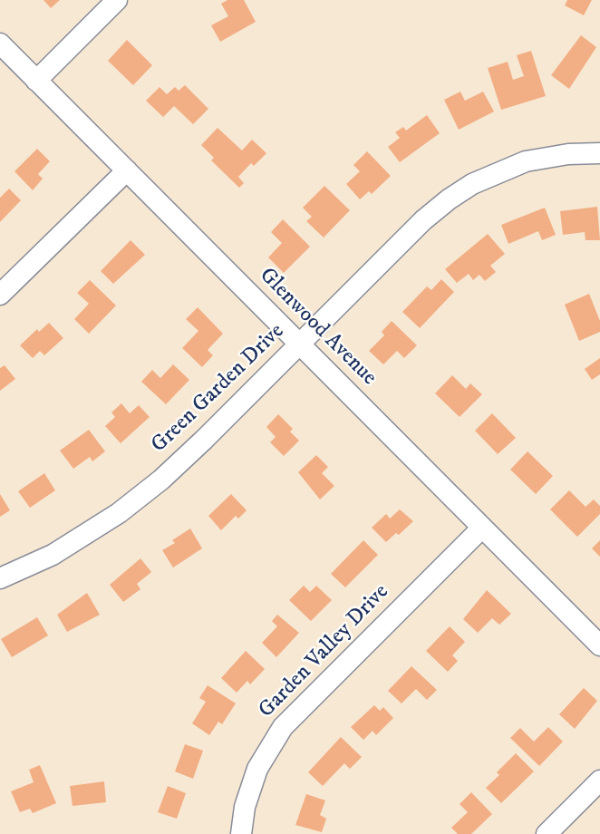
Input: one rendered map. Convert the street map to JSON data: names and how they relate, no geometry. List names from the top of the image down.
{
  "streets": {
    "street": ["Glenwood Avenue", "Green Garden Drive", "Garden Valley Drive"]
  },
  "crossings": [
    ["Glenwood Avenue", "Green Garden Drive"],
    ["Glenwood Avenue", "Garden Valley Drive"]
  ]
}
